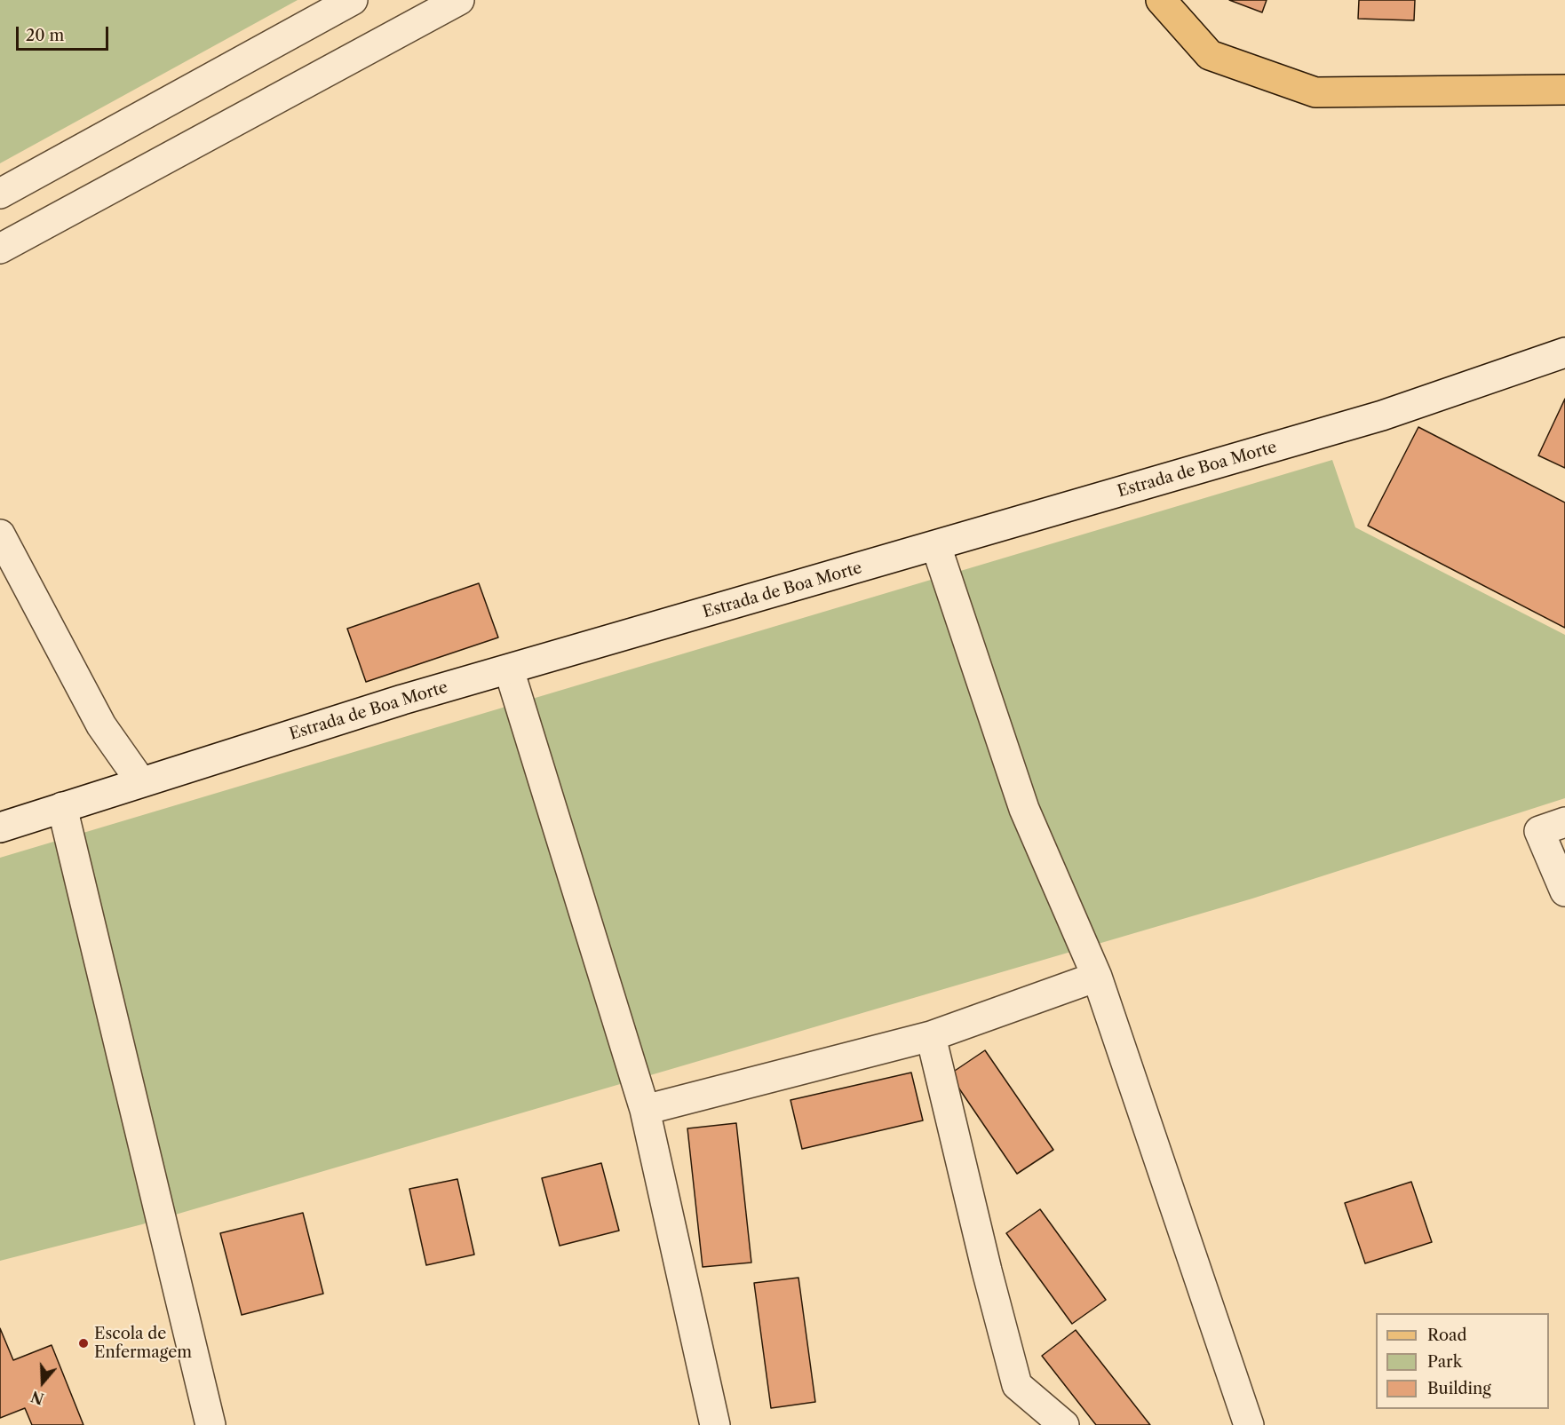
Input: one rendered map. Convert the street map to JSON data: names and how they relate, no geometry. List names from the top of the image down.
{
  "streets": {
    "street": ["Estrada de Boa Morte"]
  },
  "places": ["Escola de Enfermagem"],
  "legend": ["Road", "Park", "Building"],
  "scale_bar": "20 m",
  "north": "bottom"
}
